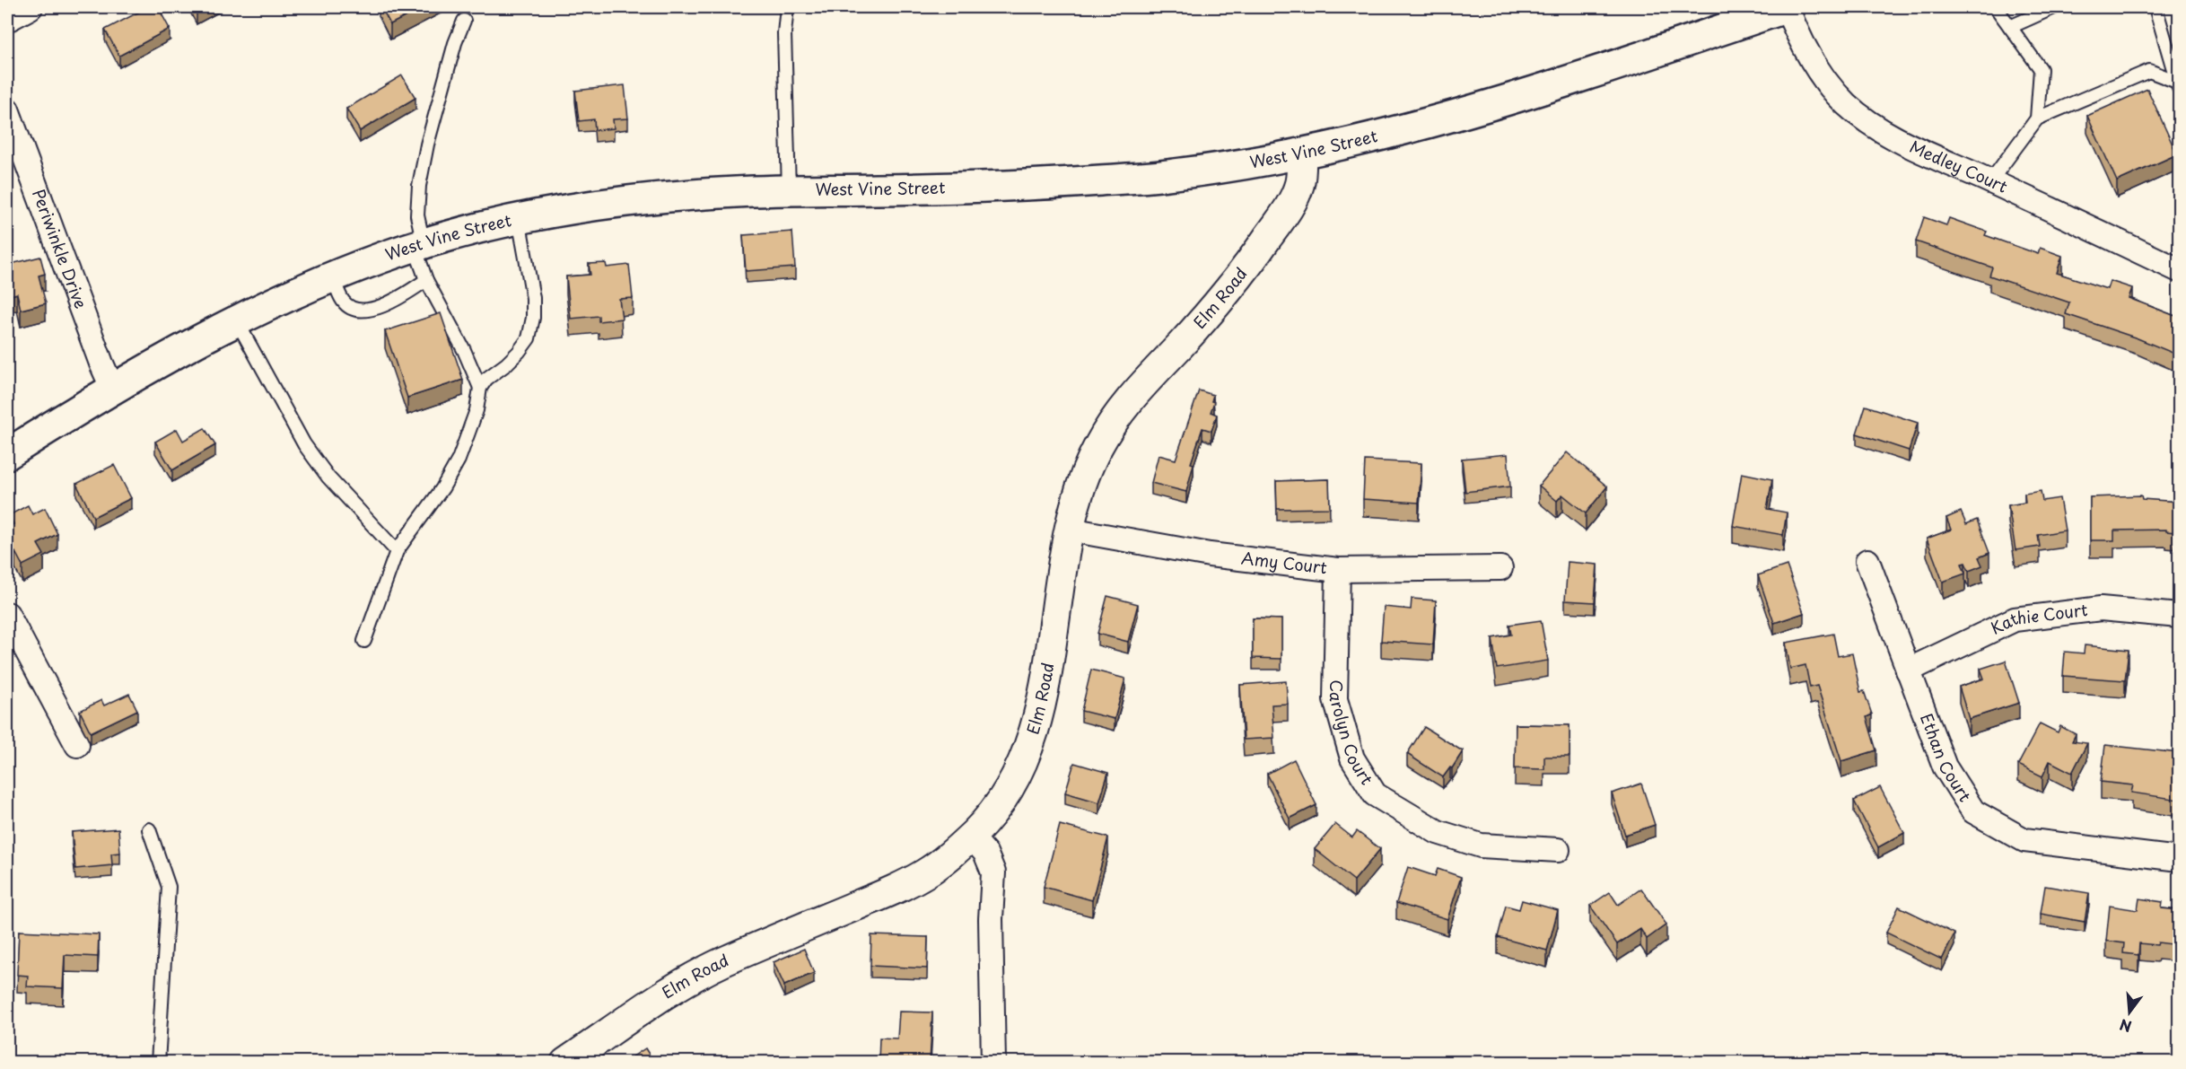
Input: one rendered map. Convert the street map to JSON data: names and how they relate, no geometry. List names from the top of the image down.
{
  "streets": {
    "main road": ["West Vine Street"],
    "street": [
      "Medley Court",
      "Periwinkle Drive",
      "Elm Road",
      "Amy Court",
      "Kathie Court",
      "Carolyn Court",
      "Ethan Court"
    ]
  },
  "crossings": [
    ["West Vine Street", "Medley Court"],
    ["West Vine Street", "Periwinkle Drive"],
    ["West Vine Street", "Elm Road"],
    ["Elm Road", "Amy Court"],
    ["Amy Court", "Carolyn Court"],
    ["Kathie Court", "Ethan Court"]
  ],
  "north": "bottom"
}
